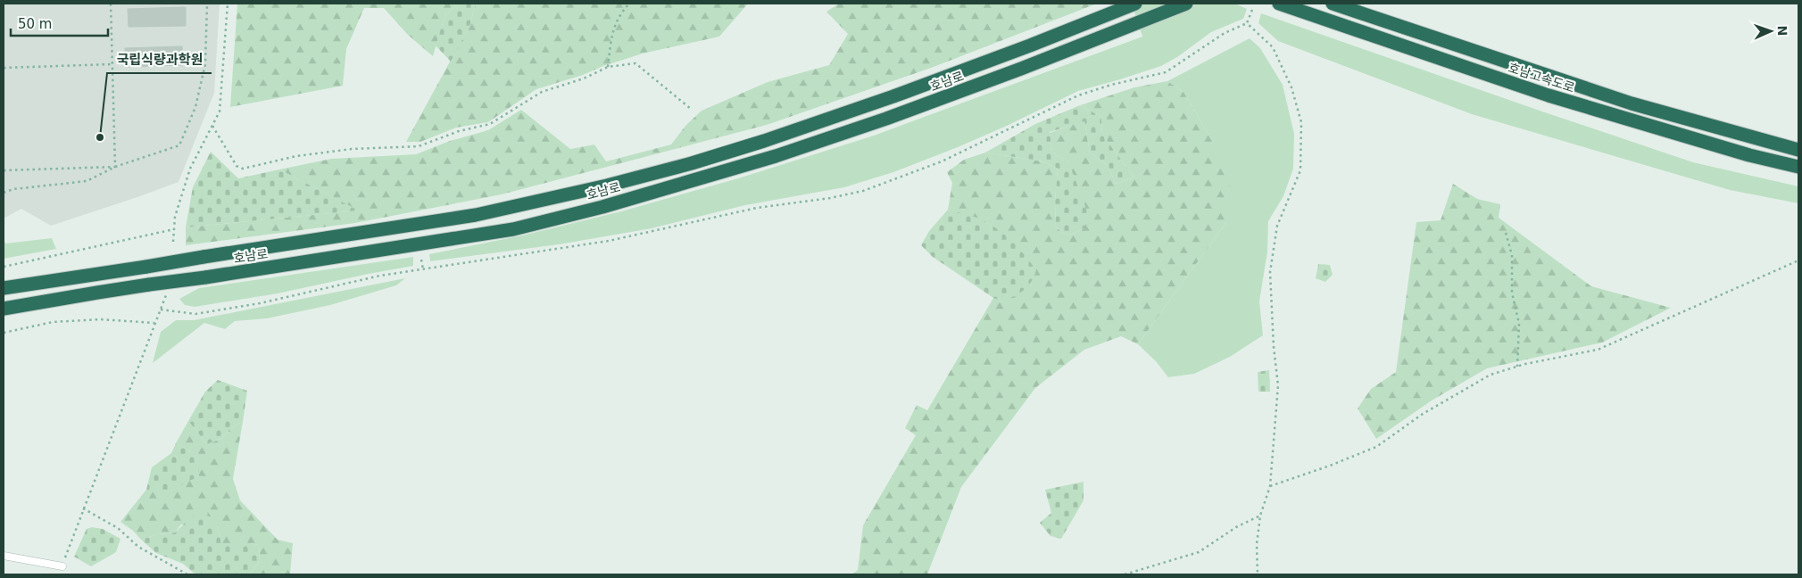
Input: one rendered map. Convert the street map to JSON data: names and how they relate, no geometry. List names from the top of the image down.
{
  "streets": {
    "highway": ["호남고속도로", "호남로"]
  },
  "places": ["국립식량과학원"],
  "scale_bar": "50 m",
  "north": "right"
}
